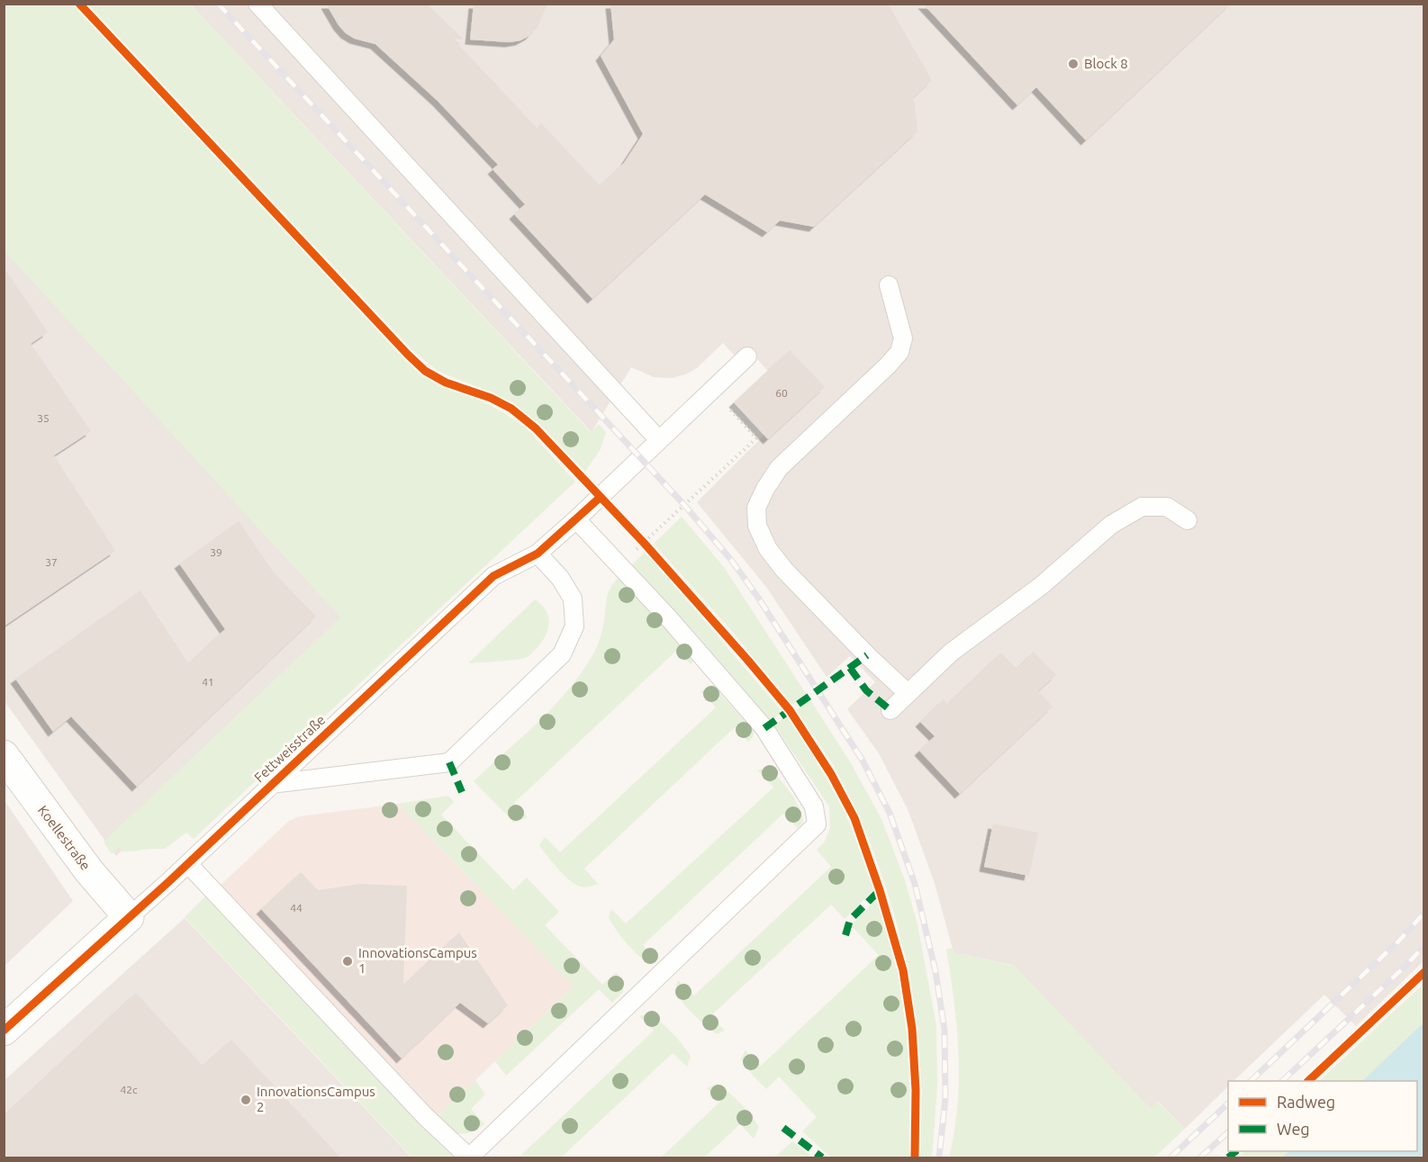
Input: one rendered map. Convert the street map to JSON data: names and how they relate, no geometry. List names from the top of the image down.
{
  "streets": {
    "street": ["Fettweisstraße", "Koellestraße"]
  },
  "crossings": [
    ["Fettweisstraße", "Koellestraße"]
  ],
  "places": ["Block 8", "InnovationsCampus 1", "InnovationsCampus 2"],
  "house_numbers": [
    "60",
    "35",
    "39",
    "37",
    "41",
    "44",
    "42c"
  ],
  "legend": ["Radweg", "Weg"]
}
